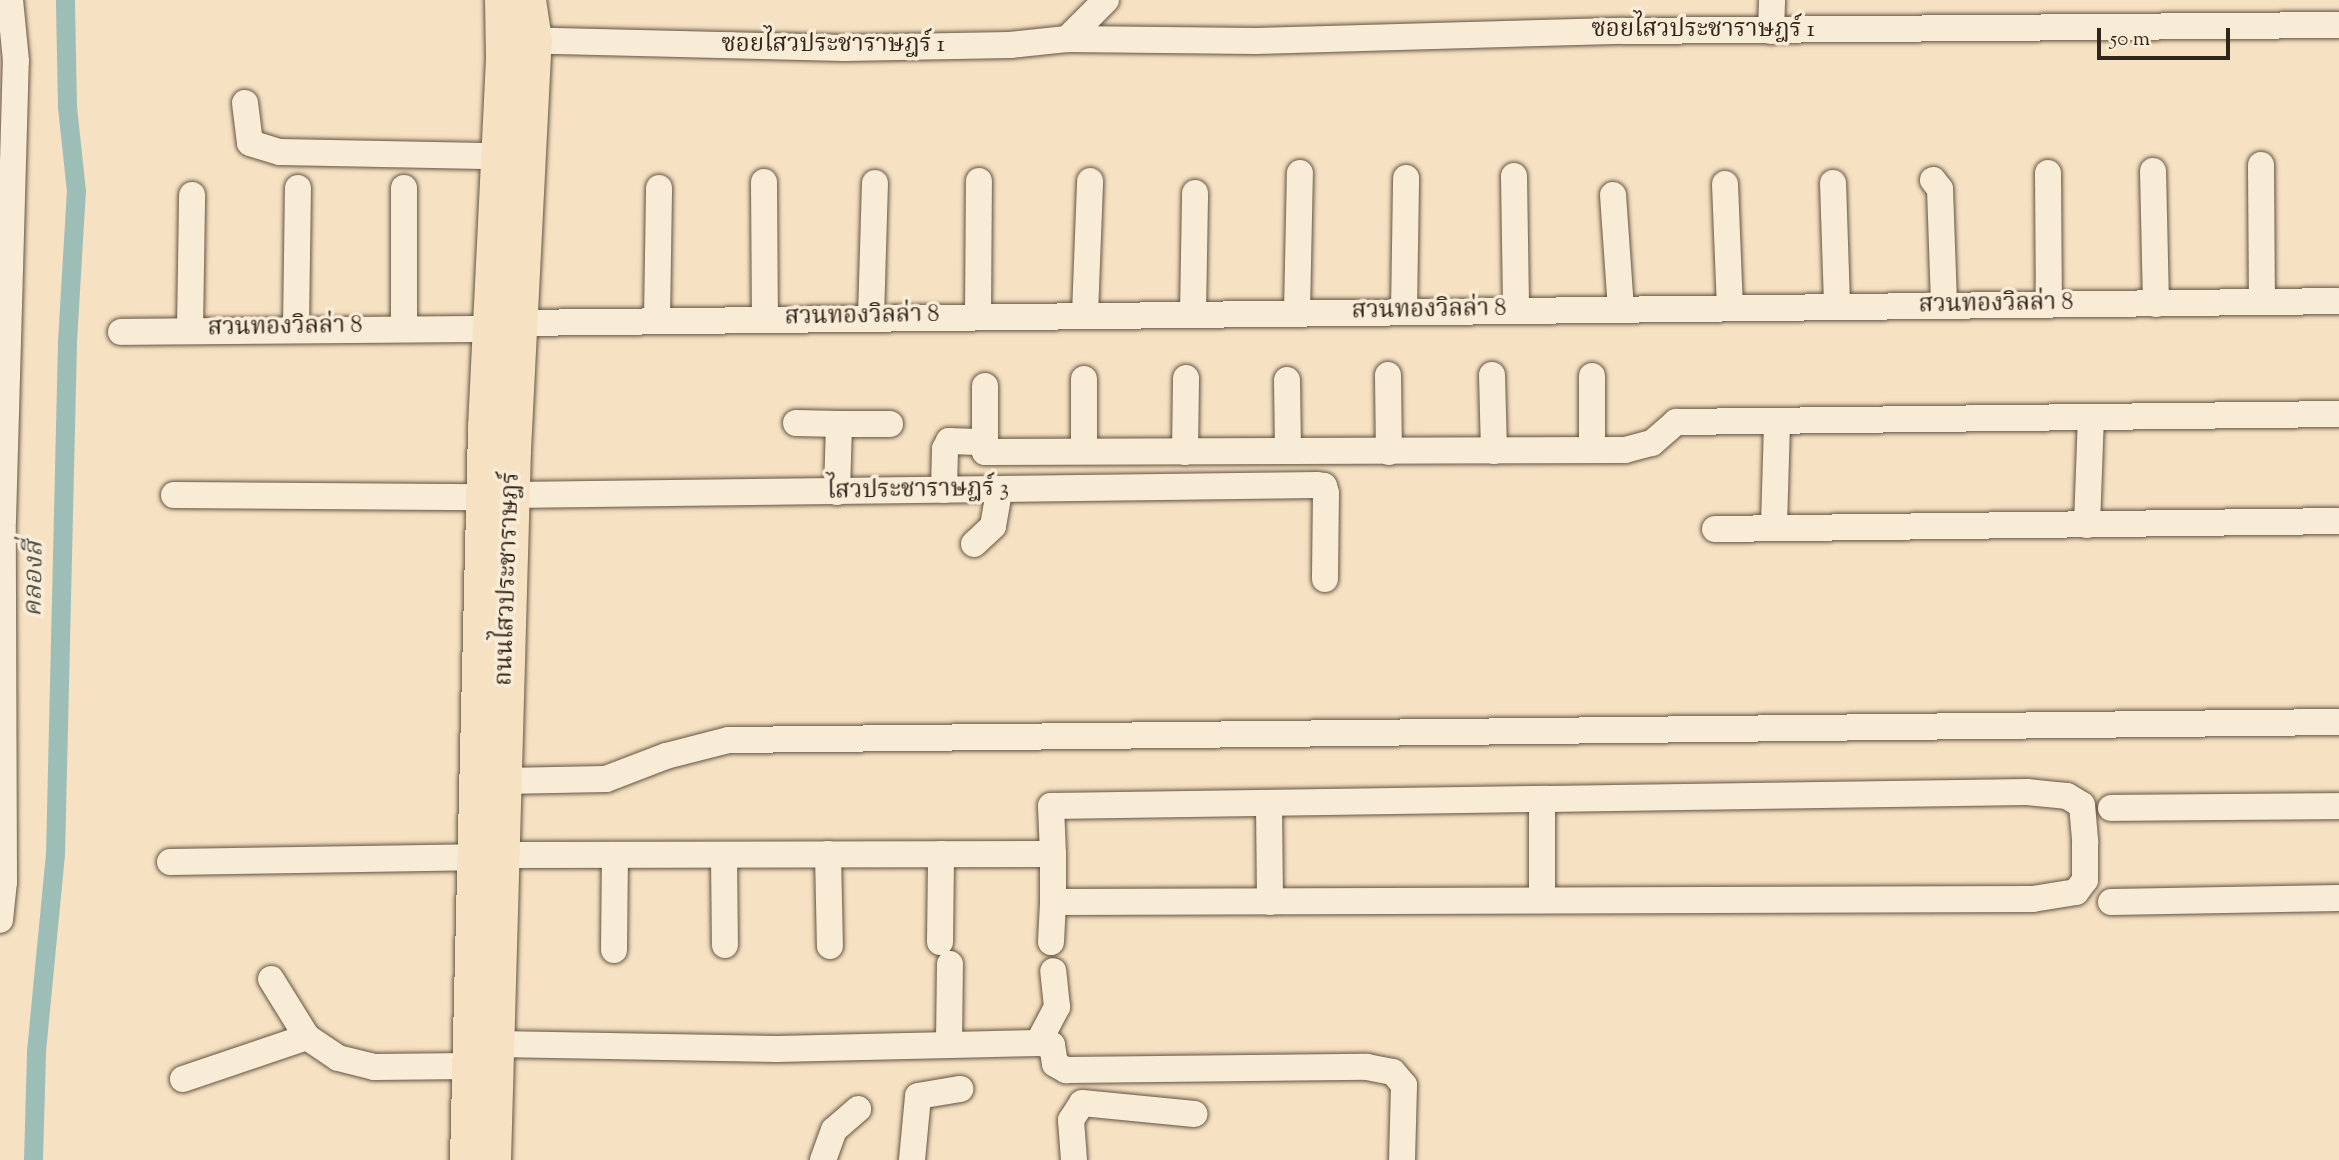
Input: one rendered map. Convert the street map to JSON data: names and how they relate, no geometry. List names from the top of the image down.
{
  "streets": {
    "main road": ["ถนนไสวประชาราษฎร์"],
    "street": ["ซอยไสวประชาราษฎร์ 1", "สวนทองวิลล่า 8", "ไสวประชาราษฎร์ 3"]
  },
  "crossings": [
    ["ซอยไสวประชาราษฎร์ 1", "ถนนไสวประชาราษฎร์"],
    ["สวนทองวิลล่า 8", "ถนนไสวประชาราษฎร์"],
    ["ไสวประชาราษฎร์ 3", "ถนนไสวประชาราษฎร์"]
  ],
  "water": ["คลองสี่"],
  "scale_bar": "50 m"
}
